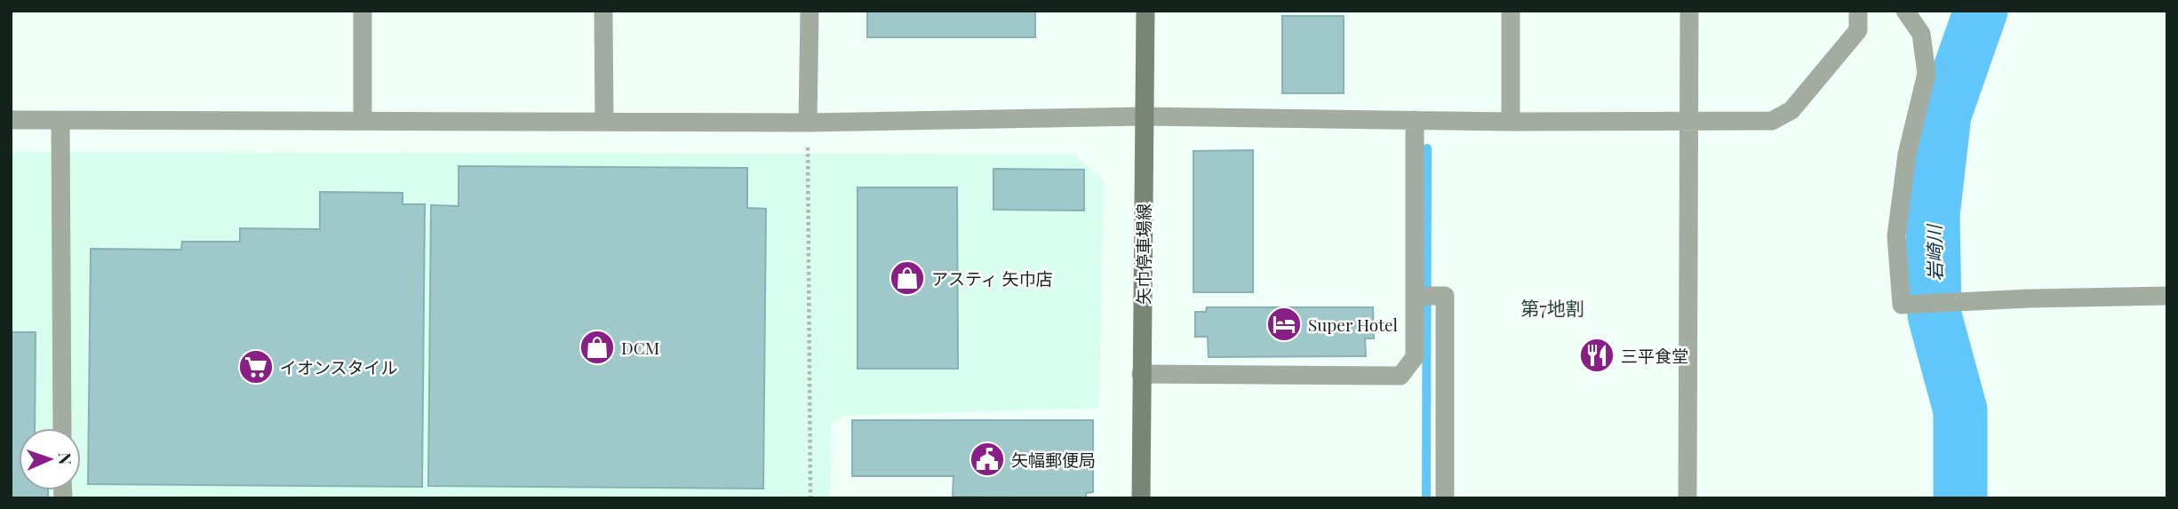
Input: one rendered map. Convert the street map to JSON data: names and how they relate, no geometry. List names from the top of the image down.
{
  "streets": {
    "main road": ["矢巾停車場線"]
  },
  "districts": ["第7地割"],
  "water": ["岩崎川"],
  "places": {
    "shop": ["アスティ 矢巾店", "DCM"],
    "hotel": ["Super Hotel"],
    "restaurant": ["三平食堂"],
    "supermarket": ["イオンスタイル"],
    "public building": ["矢幅郵便局"]
  },
  "north": "right"
}
